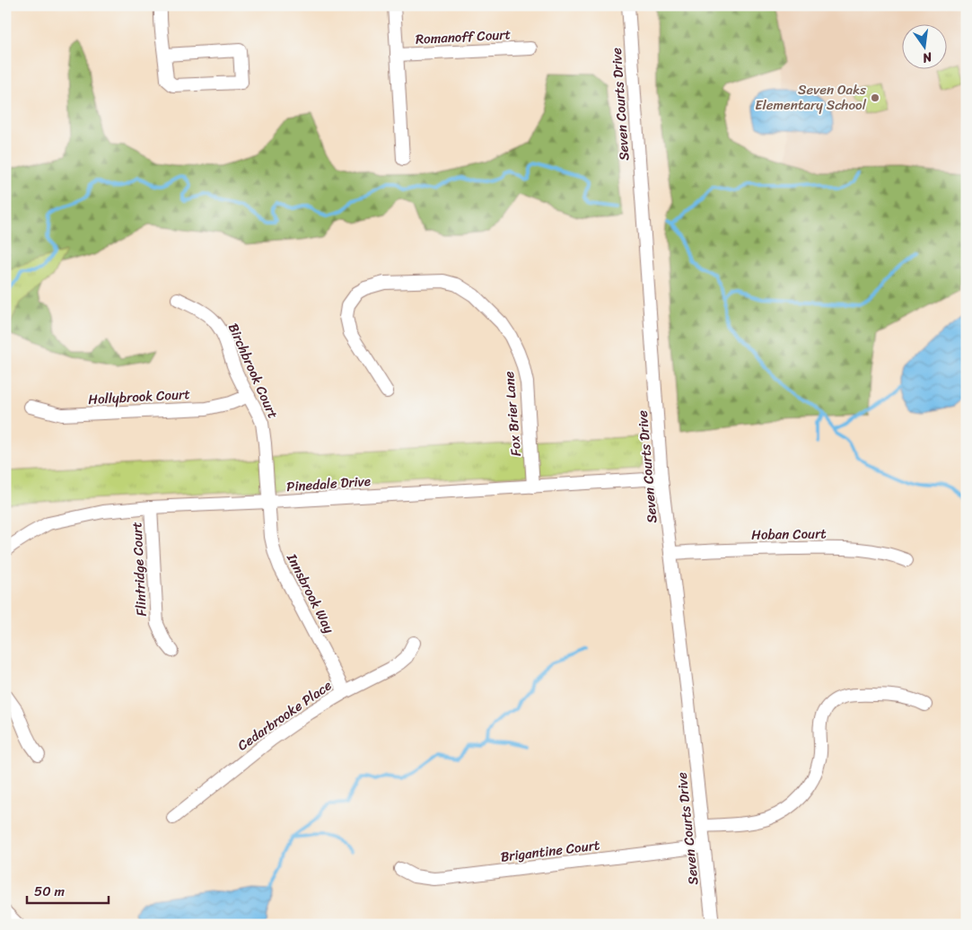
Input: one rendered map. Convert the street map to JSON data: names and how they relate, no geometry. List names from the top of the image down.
{
  "streets": {
    "street": [
      "Romanoff Court",
      "Seven Courts Drive",
      "Birchbrook Court",
      "Hollybrook Court",
      "Fox Brier Lane",
      "Pinedale Drive",
      "Hoban Court",
      "Flintridge Court",
      "Innsbrook Way",
      "Cedarbrooke Place",
      "Brigantine Court"
    ]
  },
  "crossings": [
    ["Seven Courts Drive", "Pinedale Drive"],
    ["Seven Courts Drive", "Hoban Court"],
    ["Seven Courts Drive", "Brigantine Court"],
    ["Birchbrook Court", "Hollybrook Court"],
    ["Birchbrook Court", "Pinedale Drive"],
    ["Birchbrook Court", "Innsbrook Way"],
    ["Fox Brier Lane", "Pinedale Drive"],
    ["Pinedale Drive", "Flintridge Court"],
    ["Pinedale Drive", "Innsbrook Way"],
    ["Innsbrook Way", "Cedarbrooke Place"]
  ],
  "places": ["Seven Oaks Elementary School"],
  "scale_bar": "50 m",
  "north": "bottom"
}
